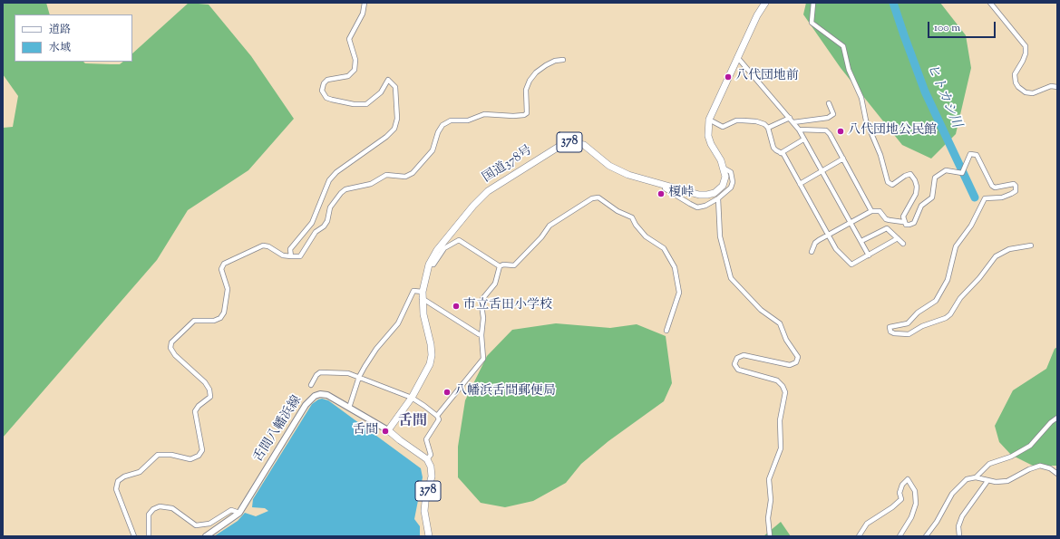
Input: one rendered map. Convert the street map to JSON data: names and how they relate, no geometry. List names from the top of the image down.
{
  "streets": {
    "highway": ["378", "国道378号"],
    "main road": ["舌間八幡浜線"]
  },
  "crossings": [
    ["国道378号", "舌間八幡浜線"]
  ],
  "districts": ["舌間"],
  "water": ["ヒトカシ川"],
  "places": [
    "八代団地前",
    "八代団地公民館",
    "榎峠",
    "市立舌田小学校",
    "八幡浜舌間郵便局",
    "舌間"
  ],
  "legend": ["道路", "水域"],
  "scale_bar": "100 m"
}
